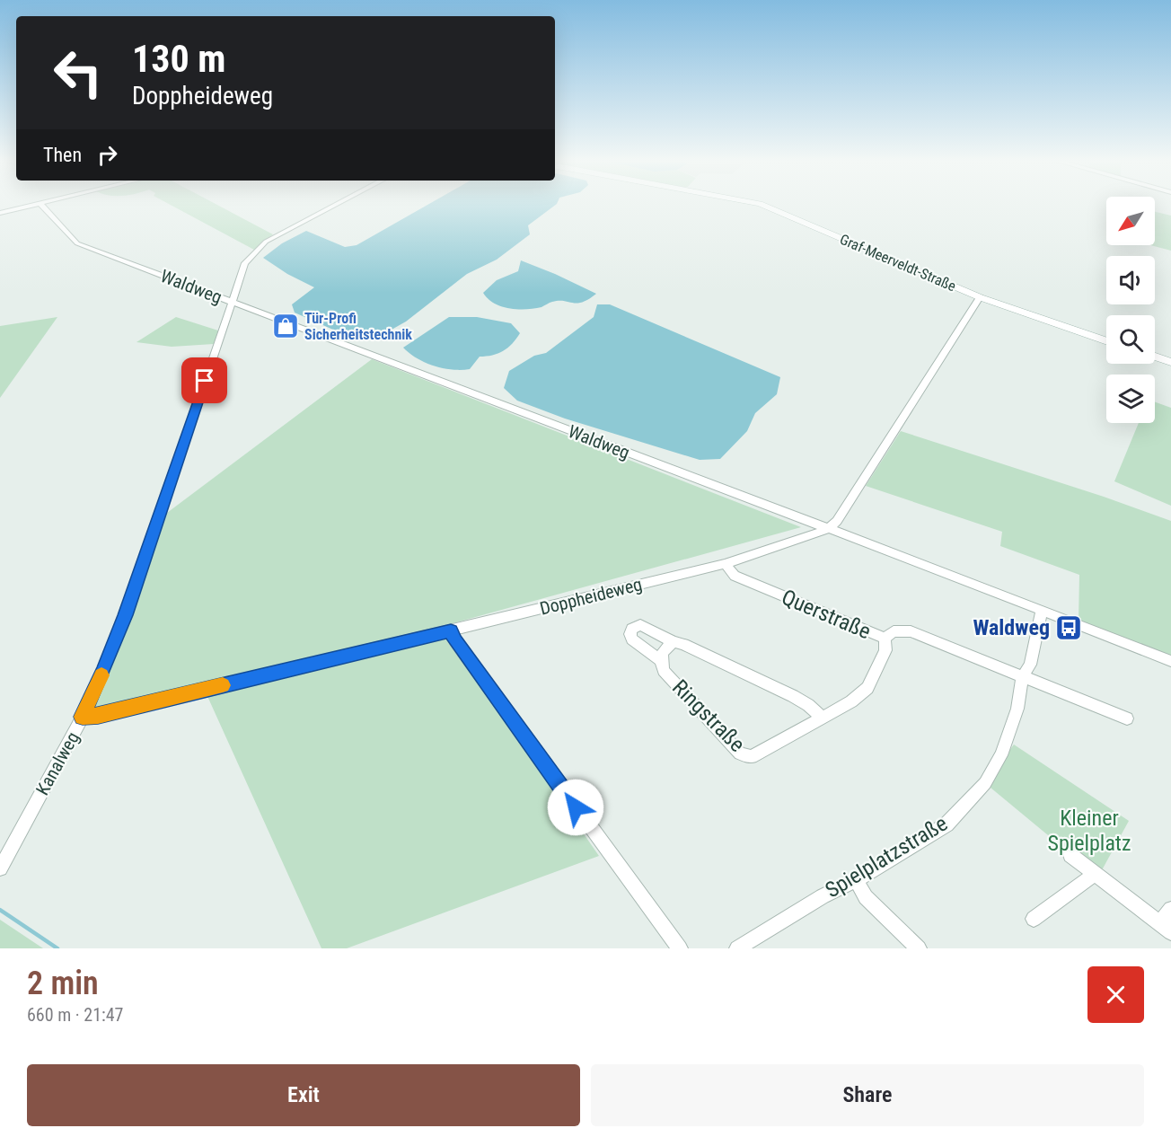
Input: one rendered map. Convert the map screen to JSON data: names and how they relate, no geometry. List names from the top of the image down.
{
  "streets": {
    "main road": ["Graf-Meerveldt-Straße"],
    "street": [
      "Waldweg",
      "Doppheideweg",
      "Querstraße",
      "Ringstraße",
      "Kanalweg",
      "Spielplatzstraße"
    ]
  },
  "crossings": [
    ["Waldweg", "Doppheideweg"],
    ["Waldweg", "Kanalweg"],
    ["Waldweg", "Spielplatzstraße"],
    ["Doppheideweg", "Querstraße"],
    ["Doppheideweg", "Kanalweg"],
    ["Querstraße", "Ringstraße"],
    ["Querstraße", "Spielplatzstraße"]
  ],
  "parks": ["Kleiner Spielplatz"],
  "places": {
    "shop": ["Tür-Profi Sicherheitstechnik"],
    "bus stop": ["Waldweg"]
  },
  "north": "bottom left",
  "page": {
    "turn": ["130 m", "Doppheideweg"],
    "then": "Then",
    "heading": ["2 min", "660 m · 21:47"],
    "buttons": ["Exit", "Share"]
  }
}
